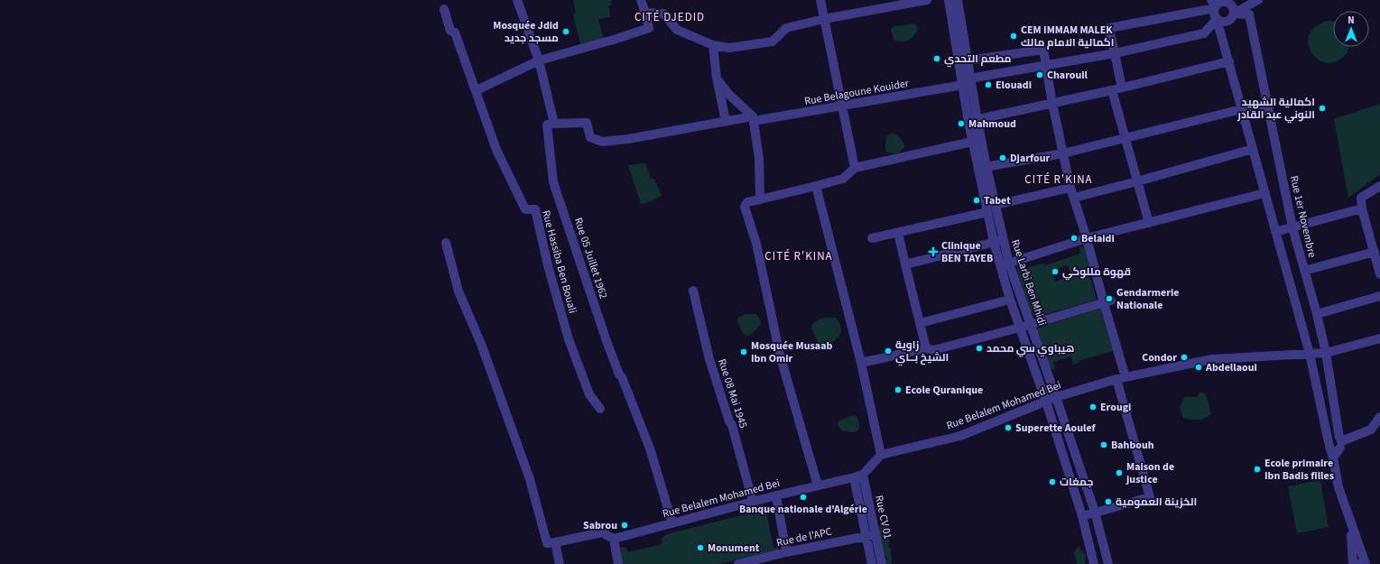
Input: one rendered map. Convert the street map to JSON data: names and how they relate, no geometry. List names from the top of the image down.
{
  "streets": {
    "street": [
      "Rue Belagoune Kouider",
      "Rue 1er Novembre",
      "Rue 05 Juillet 1962",
      "Rue Hassiba Ben Bouali",
      "Rue Larbi Ben Mhidi",
      "Rue 08 Mai 1945",
      "Rue Belalem Mohamed Bei",
      "Rue CV 01",
      "Rue de l'APC"
    ]
  },
  "crossings": [
    ["Rue Belagoune Kouider", "Rue 1er Novembre"],
    ["Rue Belagoune Kouider", "Rue 05 Juillet 1962"],
    ["Rue Belagoune Kouider", "Rue Larbi Ben Mhidi"],
    ["Rue 1er Novembre", "Rue Belalem Mohamed Bei"],
    ["Rue 05 Juillet 1962", "Rue Belalem Mohamed Bei"],
    ["Rue Larbi Ben Mhidi", "Rue Belalem Mohamed Bei"],
    ["Rue 08 Mai 1945", "Rue Belalem Mohamed Bei"],
    ["Rue Belalem Mohamed Bei", "Rue CV 01"],
    ["Rue CV 01", "Rue de l'APC"]
  ],
  "districts": ["CITÉ DJEDID", "CITÉ R'KINA", "CITÉ R'KINA"],
  "places": {
    "other": [
      "Mosquée Jdid مسجد جديد",
      "CEM IMMAM MALEK اكمالية الامام مالك",
      "مطعم التحدي",
      "Charouil",
      "Elouadi",
      "اكمالية الشهيد النوني عبد القادر",
      "Mahmoud",
      "Djarfour",
      "Tabet",
      "Belaidi",
      "قهوة مللوكي",
      "Gendarmerie Nationale",
      "هيباوي سي محمد",
      "زاوية الشيخ بــاي",
      "Mosquée Musaab Ibn Omir",
      "Condor",
      "Abdellaoui",
      "Ecole Quranique",
      "Erougi",
      "Superette Aoulef",
      "Bahbouh",
      "Ecole primaire Ibn Badis filles",
      "Maison de justice",
      "جمغات",
      "Banque nationale d'Algérie",
      "الخزينة العمومية",
      "Sabrou",
      "Monument"
    ],
    "health": ["Clinique BEN TAYEB"]
  },
  "north": "top"
}
